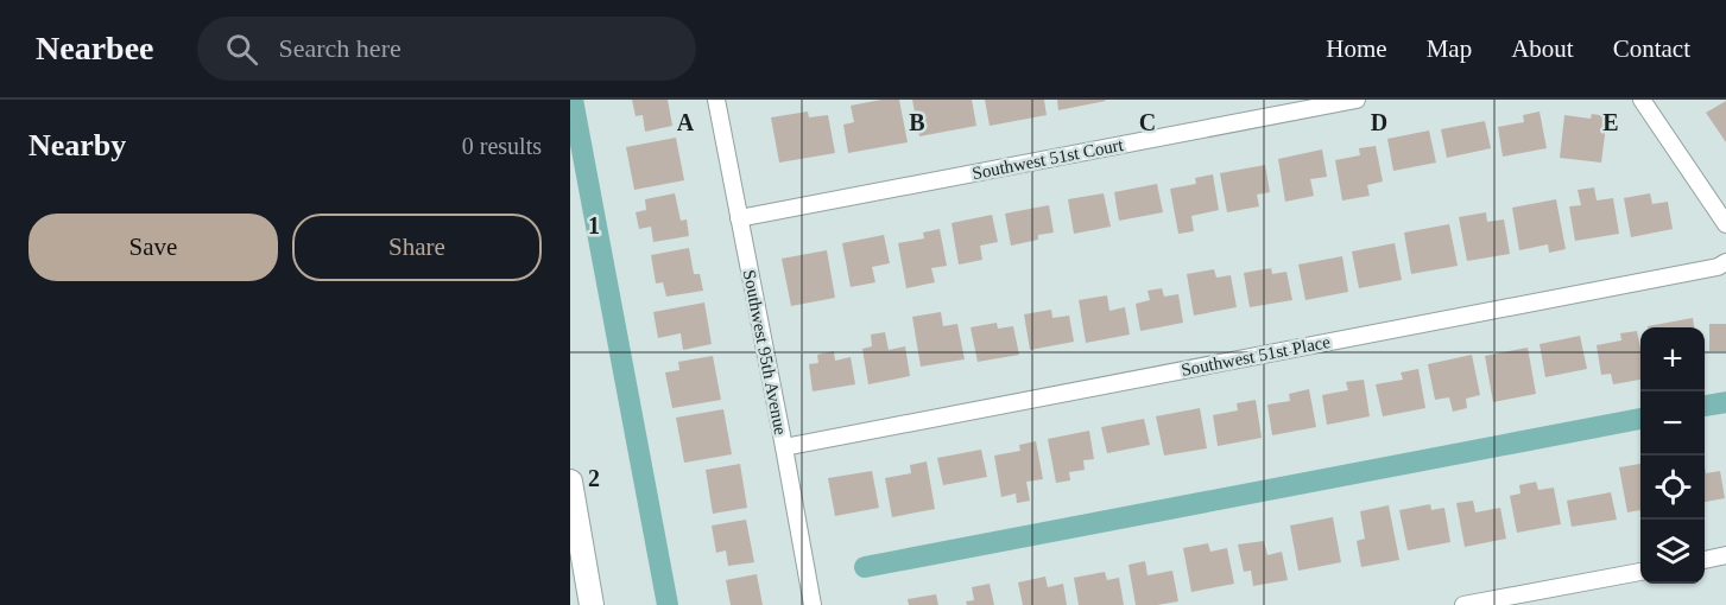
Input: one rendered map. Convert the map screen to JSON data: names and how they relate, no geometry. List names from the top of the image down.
{
  "streets": {
    "street": ["Southwest 51st Court", "Southwest 95th Avenue", "Southwest 51st Place"]
  },
  "crossings": [
    ["Southwest 51st Court", "Southwest 95th Avenue"],
    ["Southwest 95th Avenue", "Southwest 51st Place"]
  ],
  "page": {
    "header": "Nearbee",
    "search": "Search here",
    "nav": [
      "Home",
      "Map",
      "About",
      "Contact"
    ],
    "heading": ["Nearby", "0 results"],
    "buttons": ["Save", "Share"],
    "map_buttons": ["+", "−"]
  },
  "grid": {
    "columns": [
      "A",
      "B",
      "C",
      "D",
      "E"
    ],
    "rows": ["1", "2"]
  }
}
